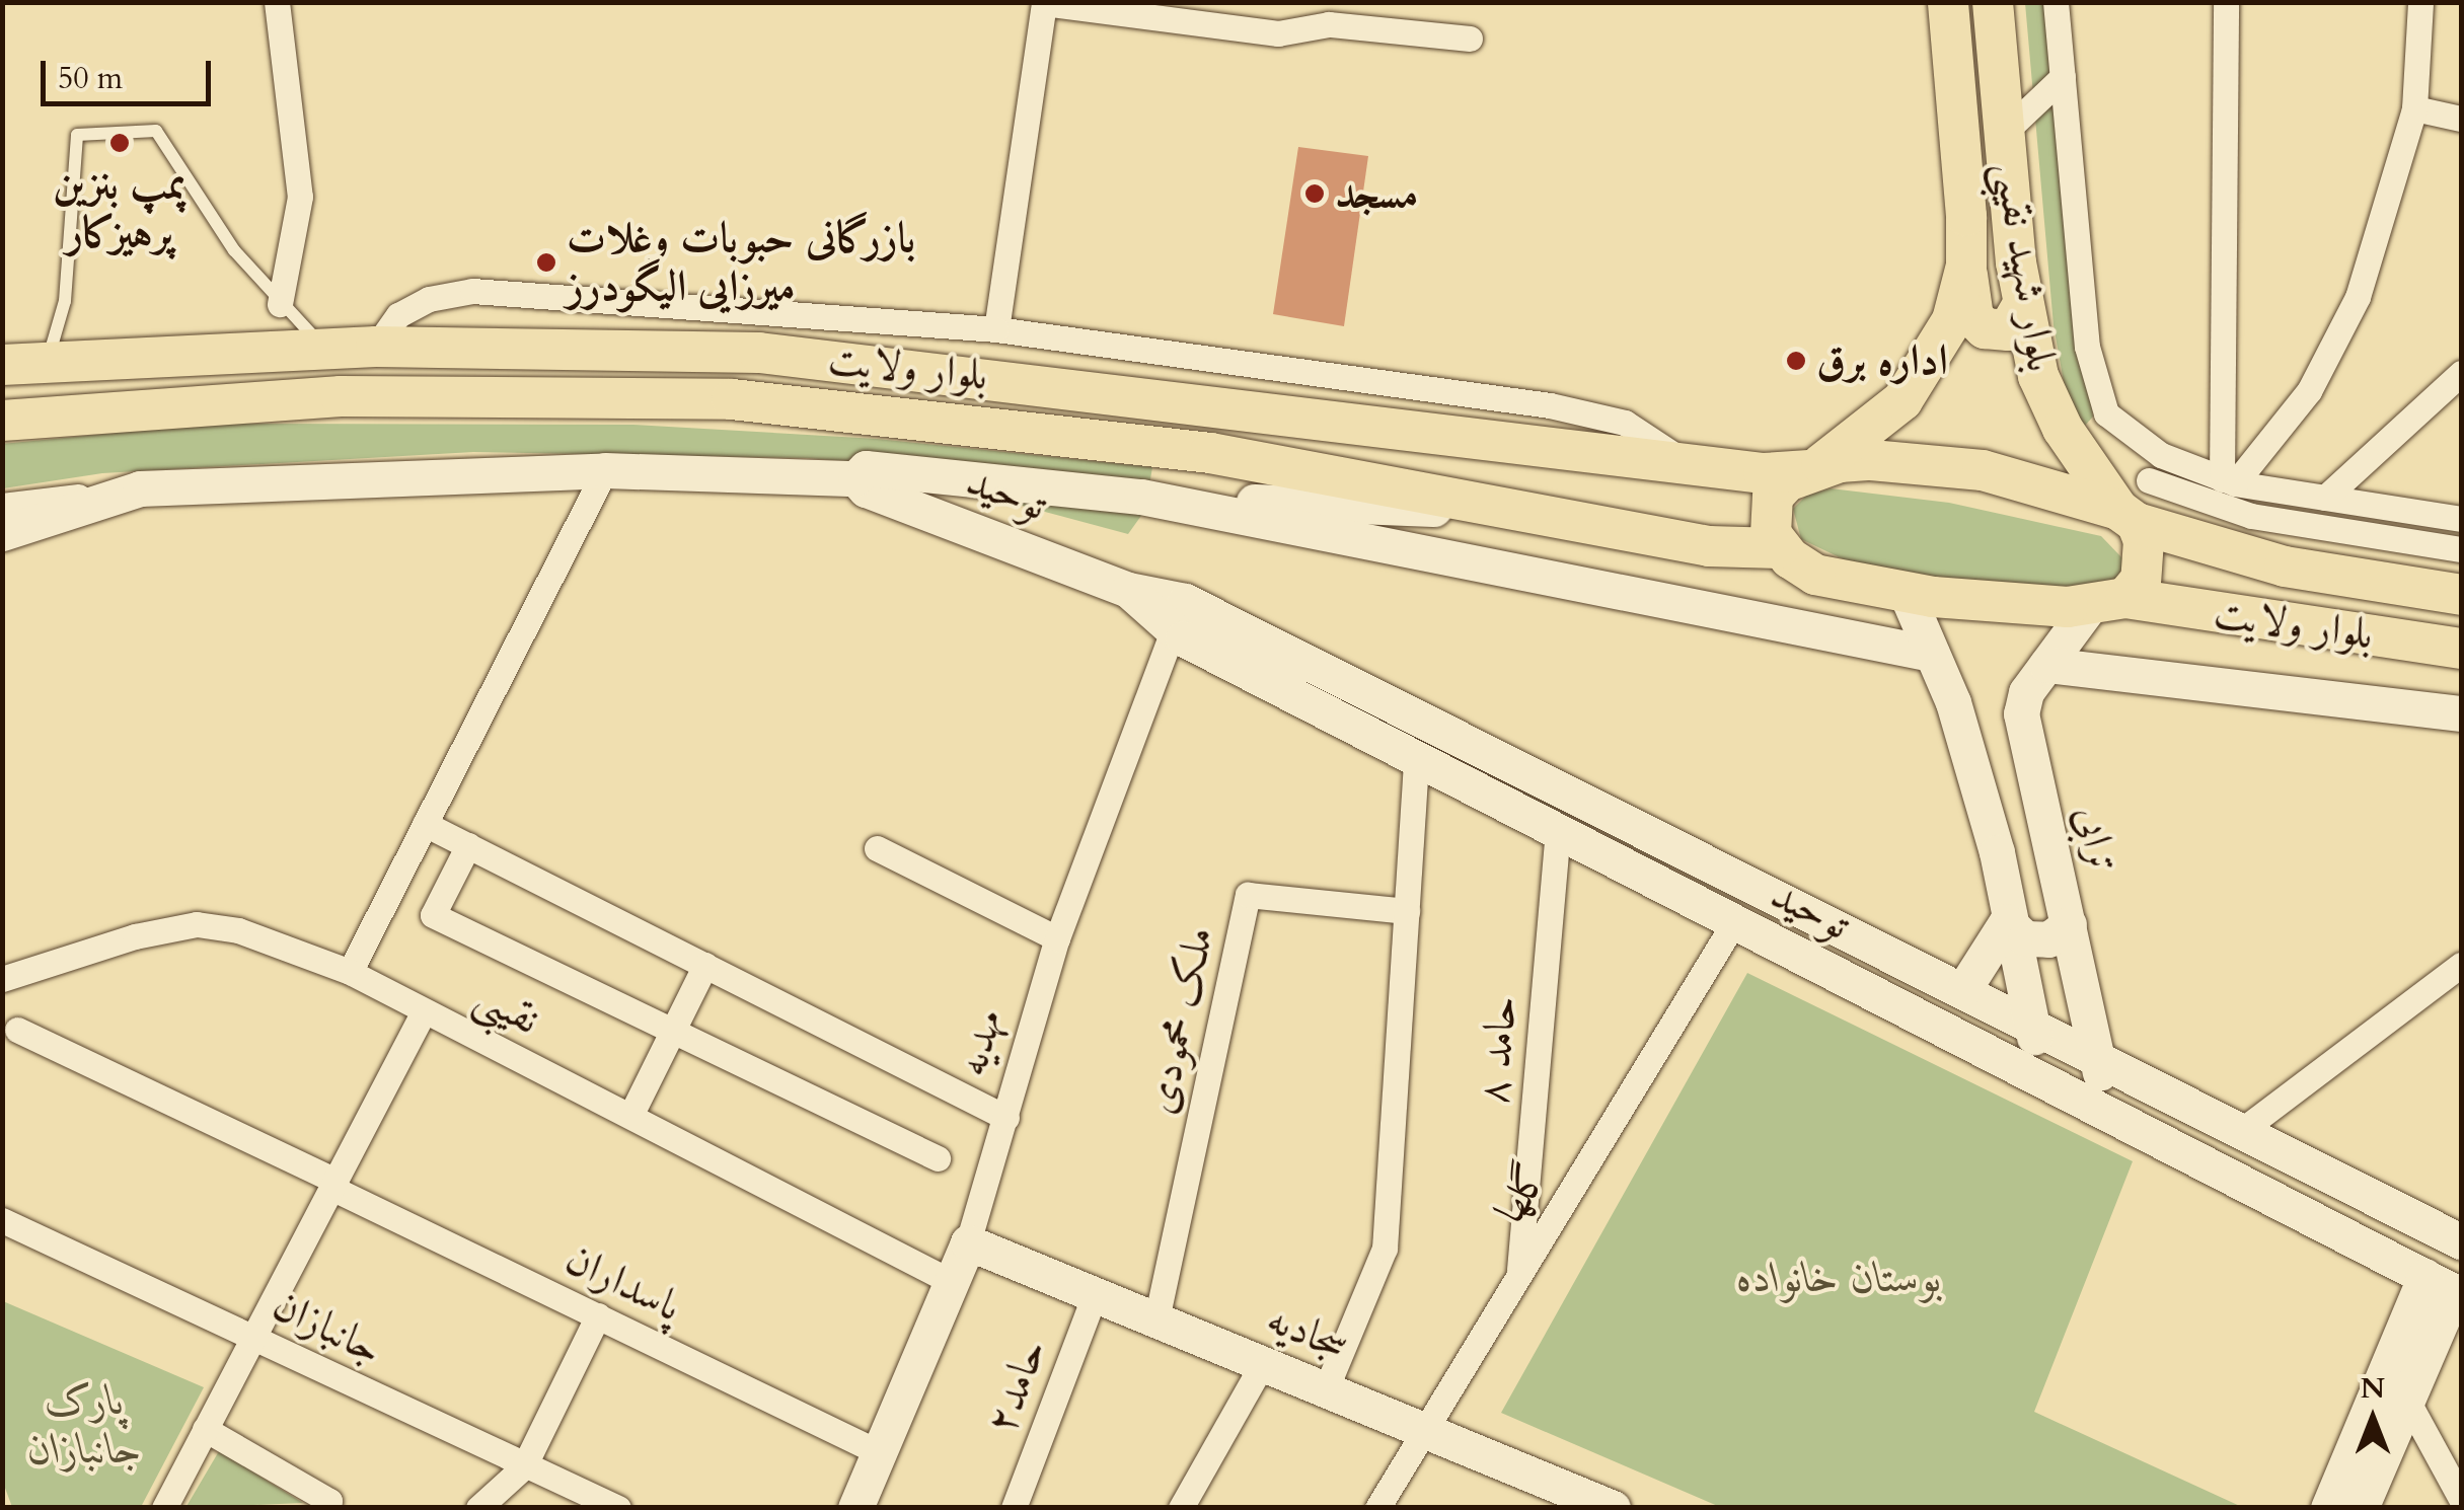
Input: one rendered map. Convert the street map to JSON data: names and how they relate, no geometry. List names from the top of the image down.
{
  "streets": {
    "main road": [
      "بلوار شهید نقیبی",
      "بلوار ولایت",
      "توحید",
      "ترابی",
      "مهدیه",
      "سجادیه"
    ],
    "street": [
      "نقیبی",
      "ملک محمودی",
      "حامد ۸",
      "گلها",
      "پاسداران",
      "جانبازان",
      "حامد۲"
    ]
  },
  "crossings": [
    ["بلوار شهید نقیبی", "بلوار ولایت"],
    ["بلوار ولایت", "ترابی"],
    ["توحید", "ترابی"],
    ["توحید", "مهدیه"],
    ["توحید", "حامد ۸"],
    ["توحید", "گلها"],
    ["نقیبی", "مهدیه"],
    ["ملک محمودی", "سجادیه"],
    ["مهدیه", "پاسداران"],
    ["مهدیه", "سجادیه"],
    ["حامد ۸", "گلها"],
    ["گلها", "سجادیه"],
    ["سجادیه", "حامد۲"]
  ],
  "parks": ["بوستان خانواده", "پارک جانبازان"],
  "places": [
    "پمپ بنزین پرهیزکار",
    "مسجد",
    "بازرگانی حبوبات وغلات میرزایی الیگودرز",
    "اداره برق"
  ],
  "scale_bar": "50 m",
  "north": "top"
}
